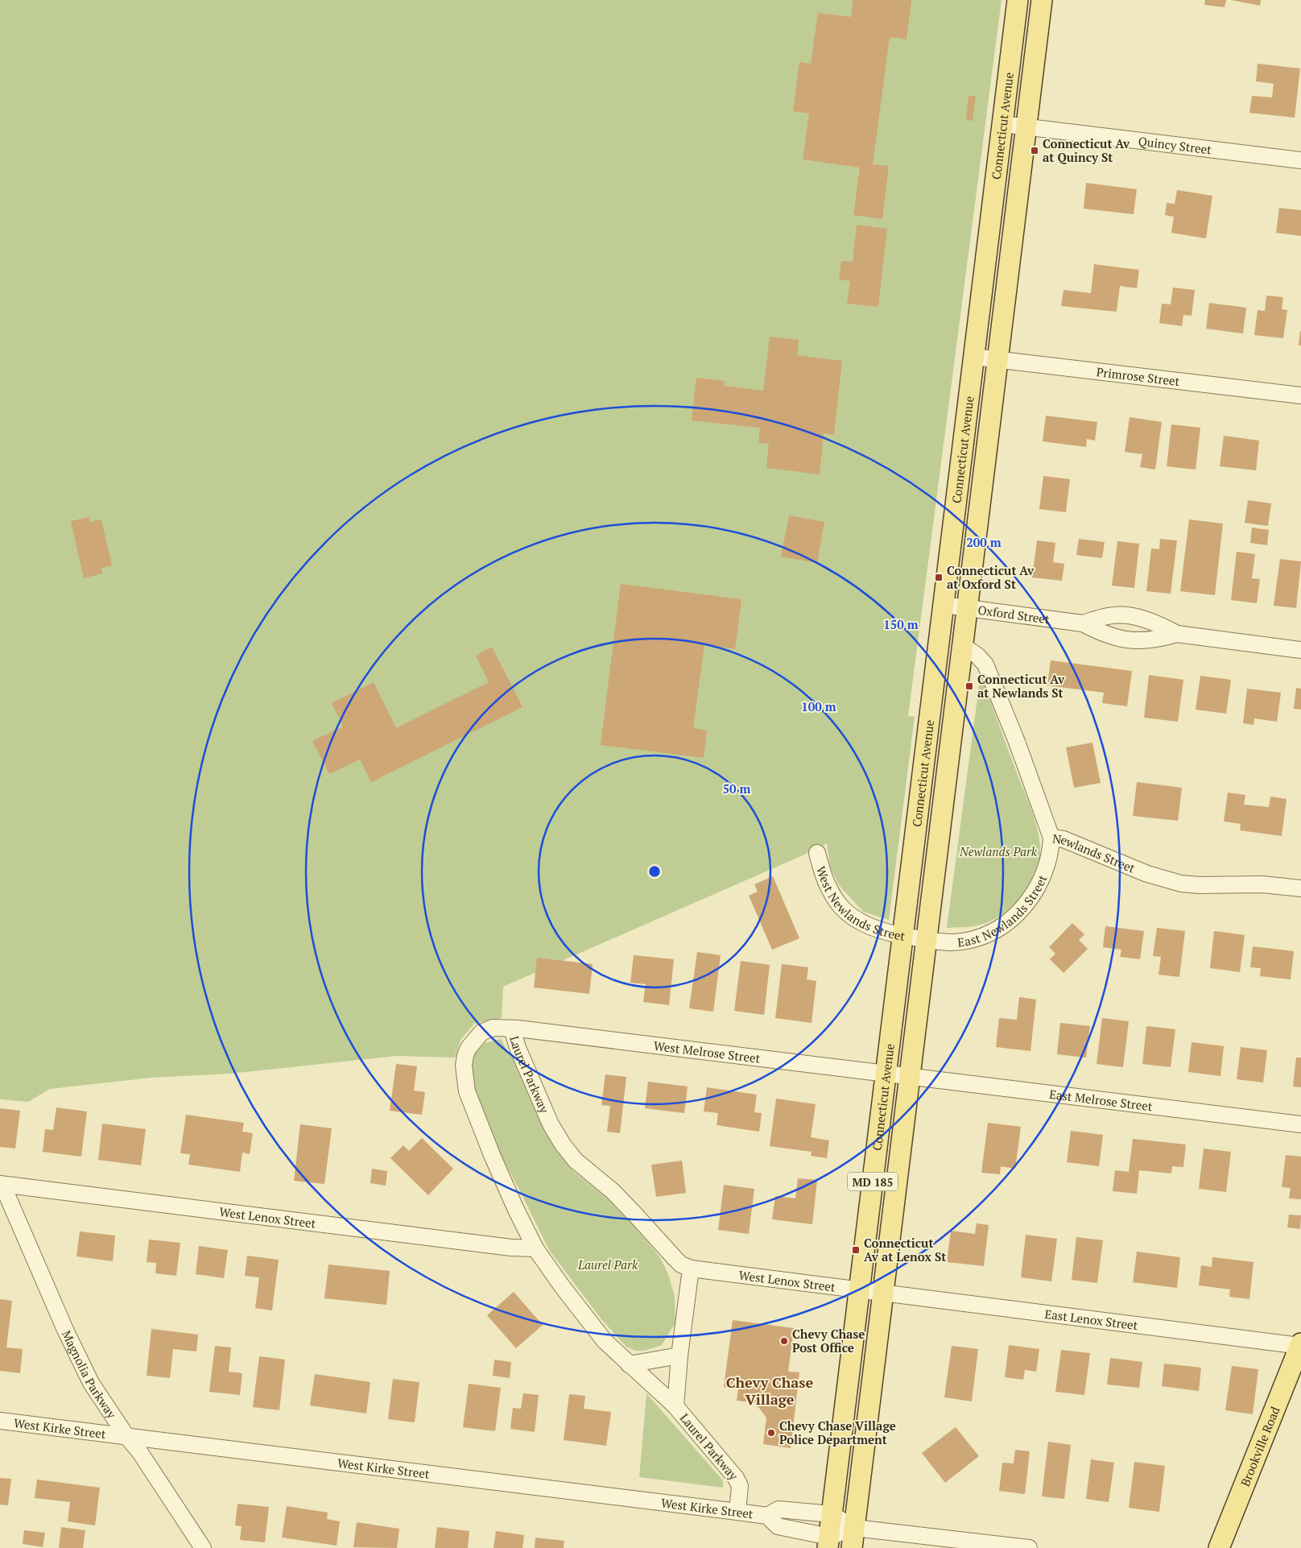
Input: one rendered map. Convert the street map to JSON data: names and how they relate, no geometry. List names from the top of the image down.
{
  "streets": {
    "main road": ["Connecticut Avenue", "MD 185", "Brookville Road"],
    "street": [
      "Quincy Street",
      "Primrose Street",
      "Oxford Street",
      "Newlands Street",
      "West Newlands Street",
      "East Newlands Street",
      "West Melrose Street",
      "Laurel Parkway",
      "East Melrose Street",
      "West Lenox Street",
      "East Lenox Street",
      "Magnolia Parkway",
      "West Kirke Street"
    ]
  },
  "crossings": [
    ["Connecticut Avenue", "Quincy Street"],
    ["Connecticut Avenue", "Primrose Street"],
    ["Connecticut Avenue", "Oxford Street"],
    ["Connecticut Avenue", "Newlands Street"],
    ["Connecticut Avenue", "West Newlands Street"],
    ["Connecticut Avenue", "East Newlands Street"],
    ["Connecticut Avenue", "West Melrose Street"],
    ["Connecticut Avenue", "East Melrose Street"],
    ["Connecticut Avenue", "West Lenox Street"],
    ["Connecticut Avenue", "East Lenox Street"],
    ["Connecticut Avenue", "West Kirke Street"],
    ["Newlands Street", "East Newlands Street"],
    ["West Newlands Street", "East Newlands Street"],
    ["West Melrose Street", "Laurel Parkway"],
    ["West Melrose Street", "East Melrose Street"],
    ["Laurel Parkway", "West Lenox Street"],
    ["Laurel Parkway", "West Kirke Street"],
    ["West Lenox Street", "East Lenox Street"],
    ["West Lenox Street", "Magnolia Parkway"],
    ["East Lenox Street", "Brookville Road"],
    ["Magnolia Parkway", "West Kirke Street"]
  ],
  "districts": ["Chevy Chase Village"],
  "parks": ["Newlands Park", "Laurel Park"],
  "places": {
    "transit": [
      "Connecticut Av at Quincy St",
      "Connecticut Av at Oxford St",
      "Connecticut Av at Newlands St",
      "Connecticut Av at Lenox St"
    ],
    "other": ["Chevy Chase Post Office", "Chevy Chase Village Police Department"]
  },
  "rings": [
    "200 m",
    "150 m",
    "100 m",
    "50 m"
  ]
}
